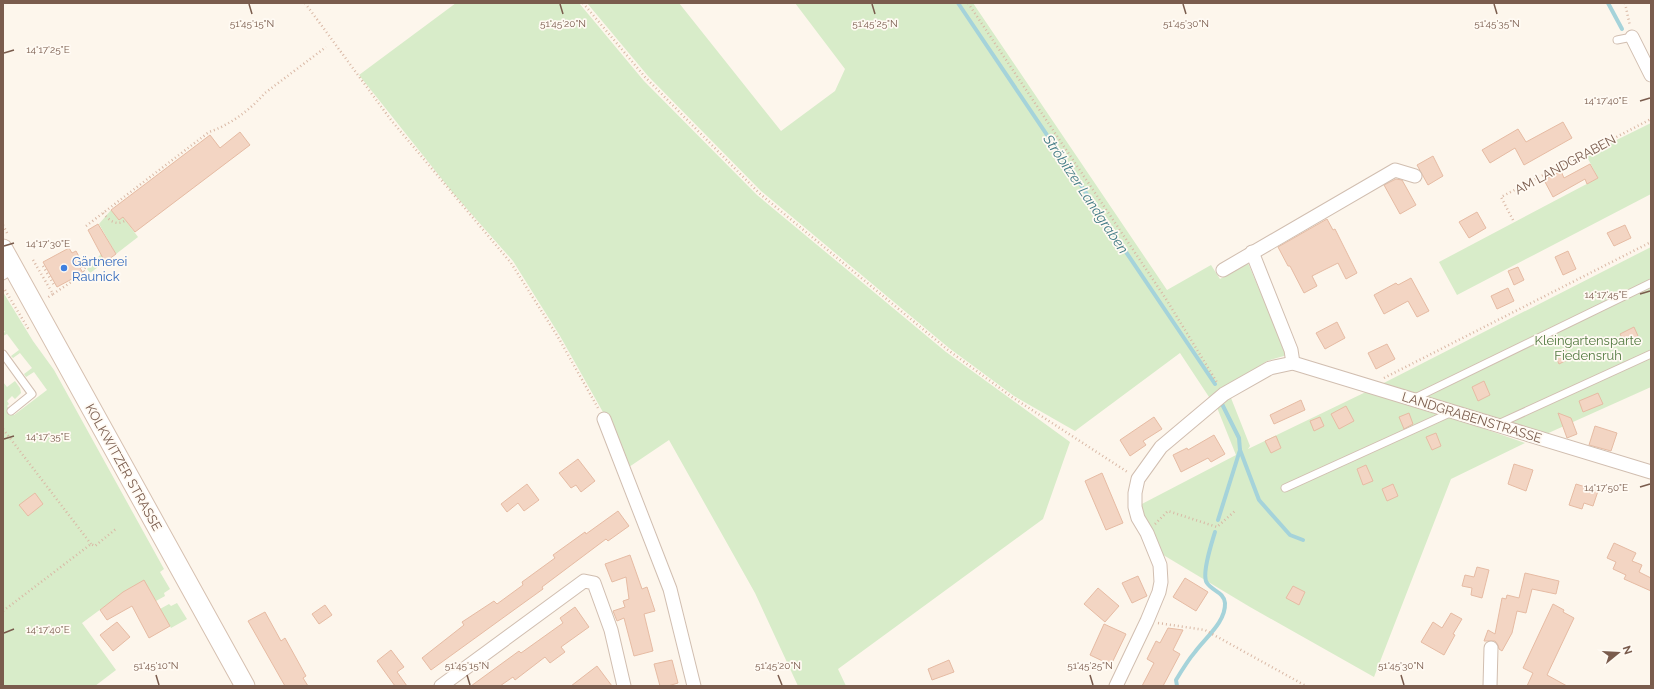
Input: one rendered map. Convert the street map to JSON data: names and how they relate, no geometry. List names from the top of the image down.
{
  "streets": {
    "main road": ["KOLKWITZER STRASSE"],
    "street": ["LANDGRABENSTRASSE"],
    "path": ["AM LANDGRABEN"]
  },
  "water": ["Ströbitzer Landgraben"],
  "parks": ["Kleingartensparte Fiedensruh"],
  "places": ["Gärtnerei Raunick"],
  "north": "right",
  "coordinates": [
    "51°45'15\"N",
    "51°45'20\"N",
    "51°45'25\"N",
    "51°45'30\"N",
    "51°45'35\"N",
    "14°17'25\"E",
    "14°17'40\"E",
    "14°17'30\"E",
    "14°17'45\"E",
    "14°17'35\"E",
    "14°17'50\"E",
    "51°45'10\"N"
  ]
}
